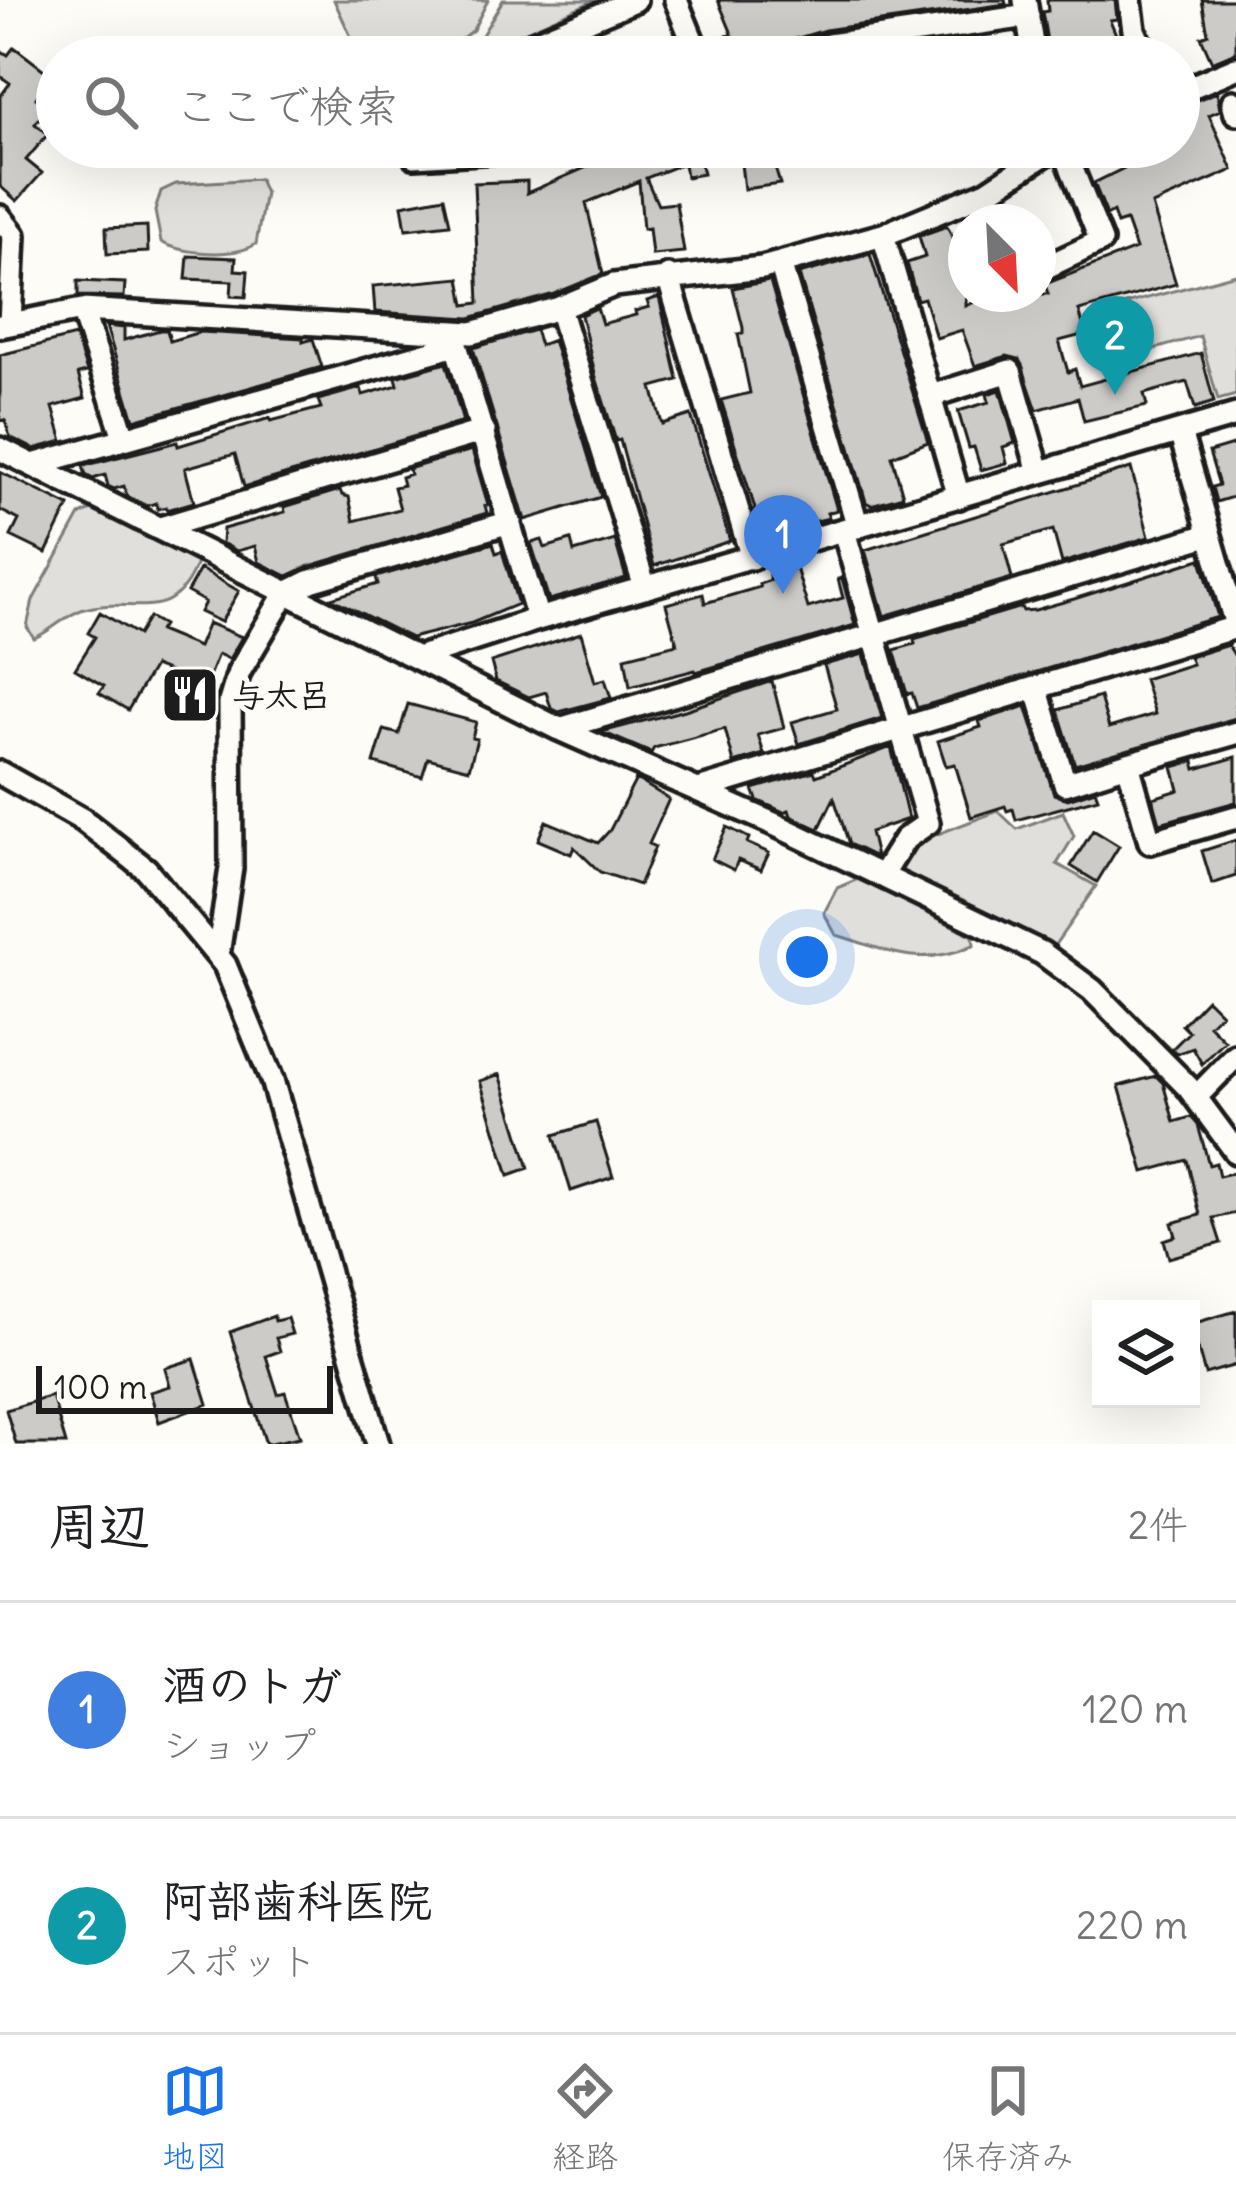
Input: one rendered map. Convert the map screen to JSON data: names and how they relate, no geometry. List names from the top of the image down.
{
  "places": {
    "restaurant": ["与太呂"]
  },
  "scale_bar": "100 m",
  "north": "bottom right",
  "page": {
    "search": "ここで検索",
    "pins": ["2", "1"],
    "scale": "100 m",
    "heading": ["周辺", "2件"],
    "list": [
      {
        "mark": "1",
        "name": "酒のトガ",
        "note": "ショップ",
        "value": "120 m"
      },
      {
        "mark": "2",
        "name": "阿部歯科医院",
        "note": "スポット",
        "value": "220 m"
      }
    ],
    "nav": ["地図", "経路", "保存済み"]
  }
}
